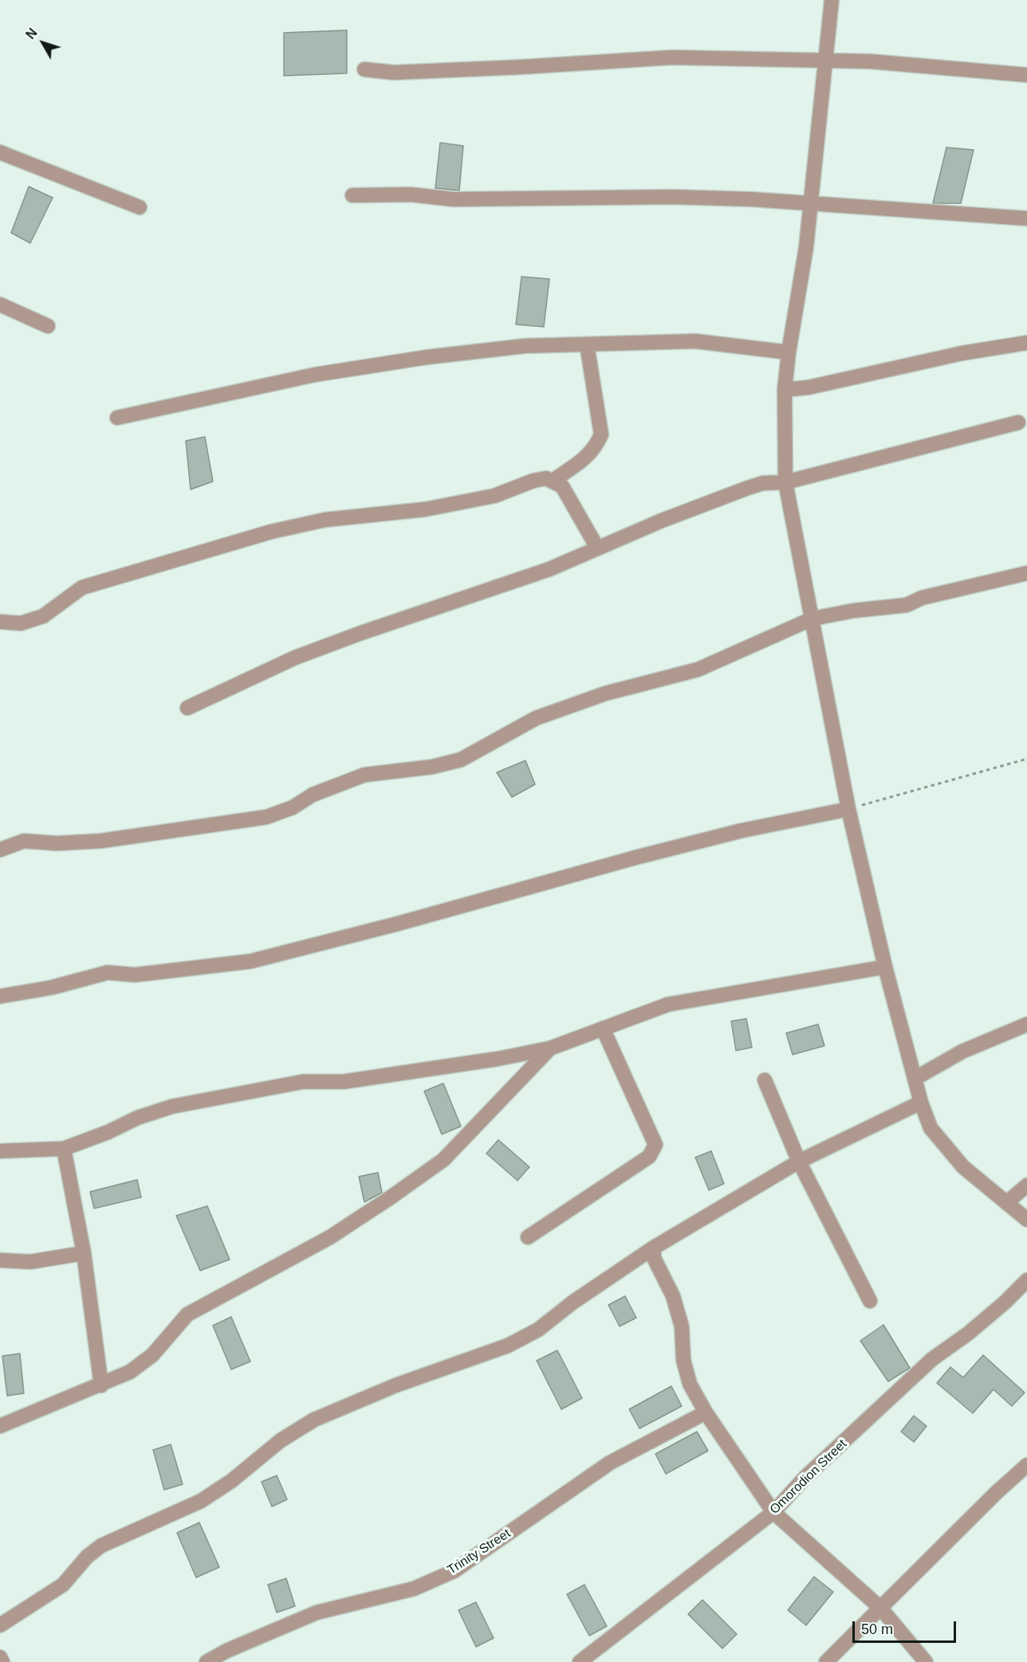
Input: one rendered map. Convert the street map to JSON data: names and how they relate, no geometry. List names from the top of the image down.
{
  "streets": {
    "street": ["Omorodion Street", "Trinity Street"]
  },
  "scale_bar": "50 m",
  "north": "top left"
}
